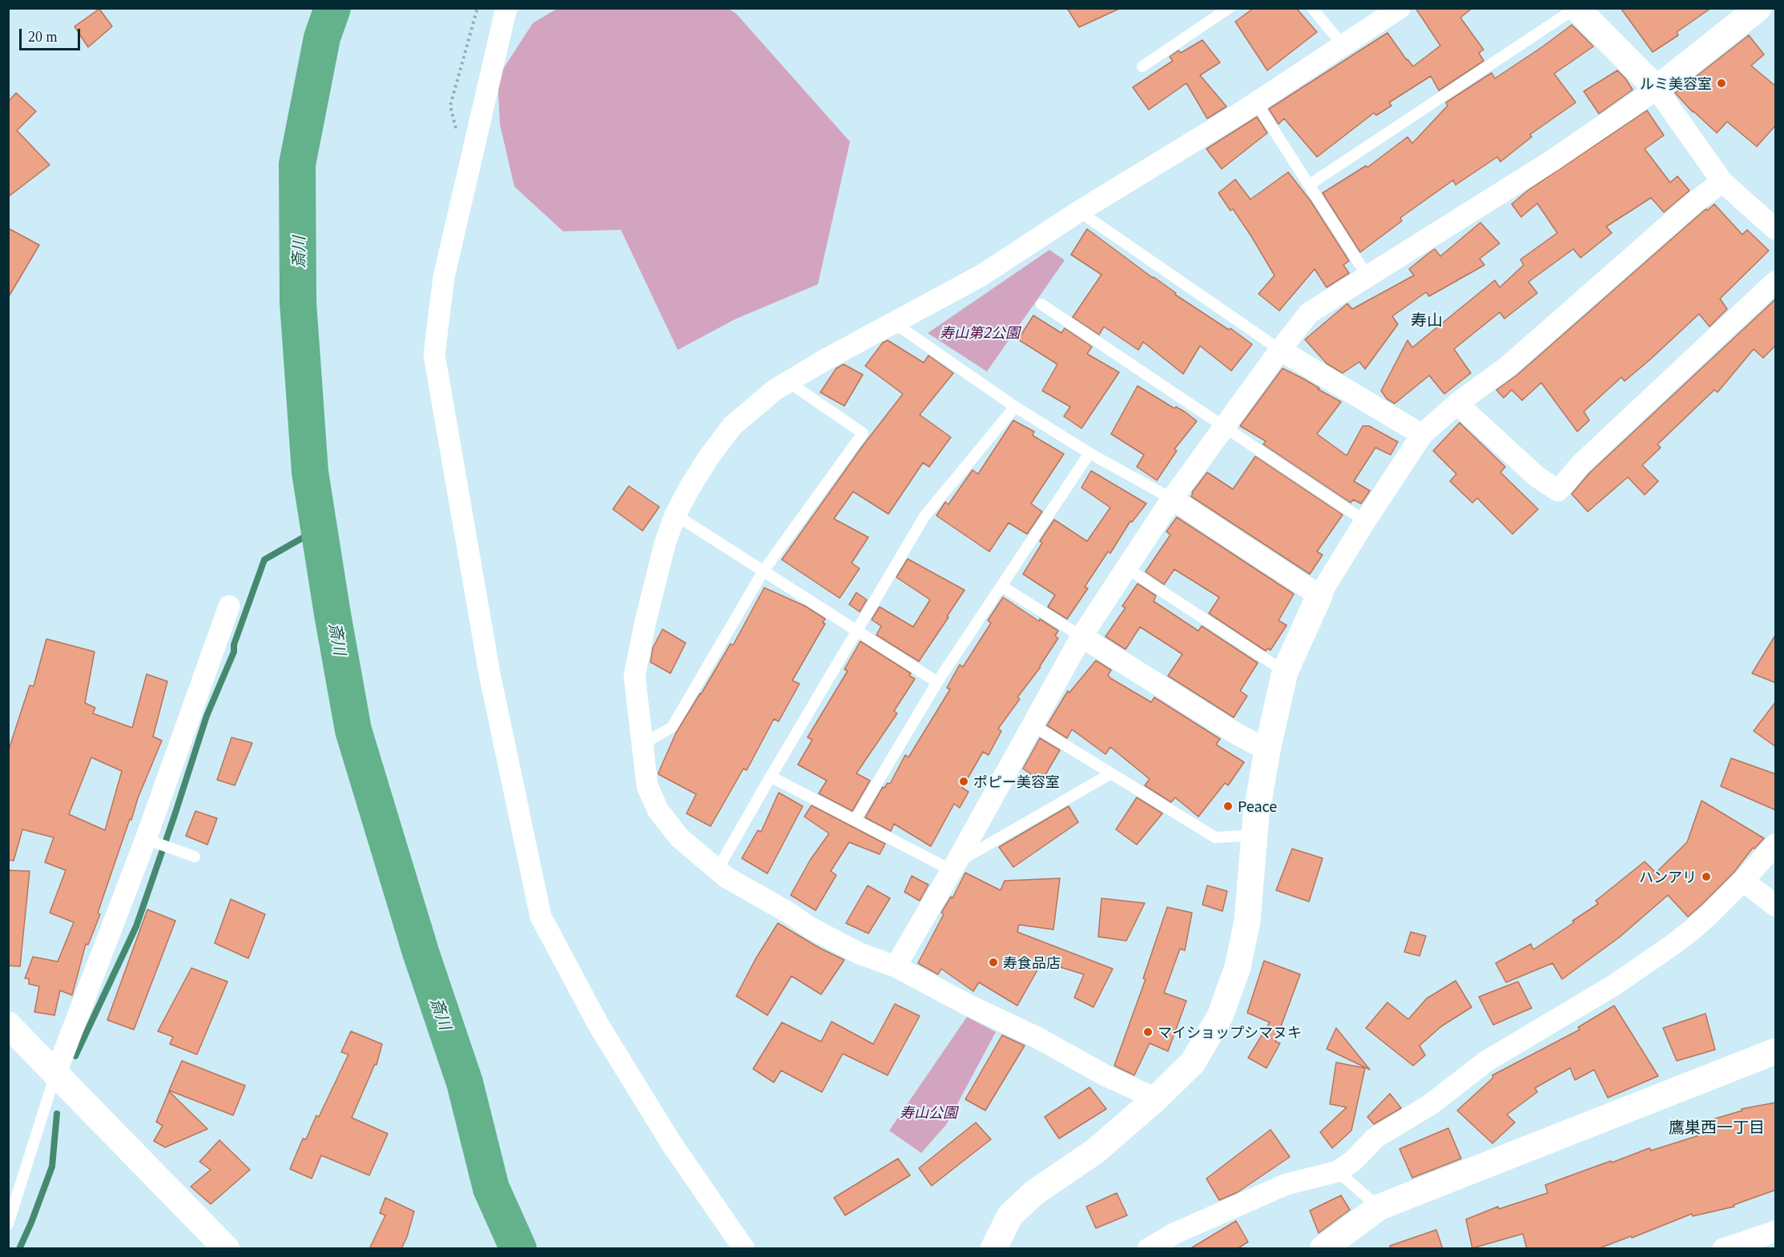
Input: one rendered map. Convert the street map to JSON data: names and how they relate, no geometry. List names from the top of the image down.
{
  "districts": ["寿山", "鷹巣西一丁目"],
  "water": ["斎川"],
  "parks": ["寿山第2公園", "寿山公園"],
  "places": [
    "ルミ美容室",
    "ポピー美容室",
    "Peace",
    "ハンアリ",
    "寿食品店",
    "マイショップシマヌキ"
  ],
  "scale_bar": "20 m"
}
